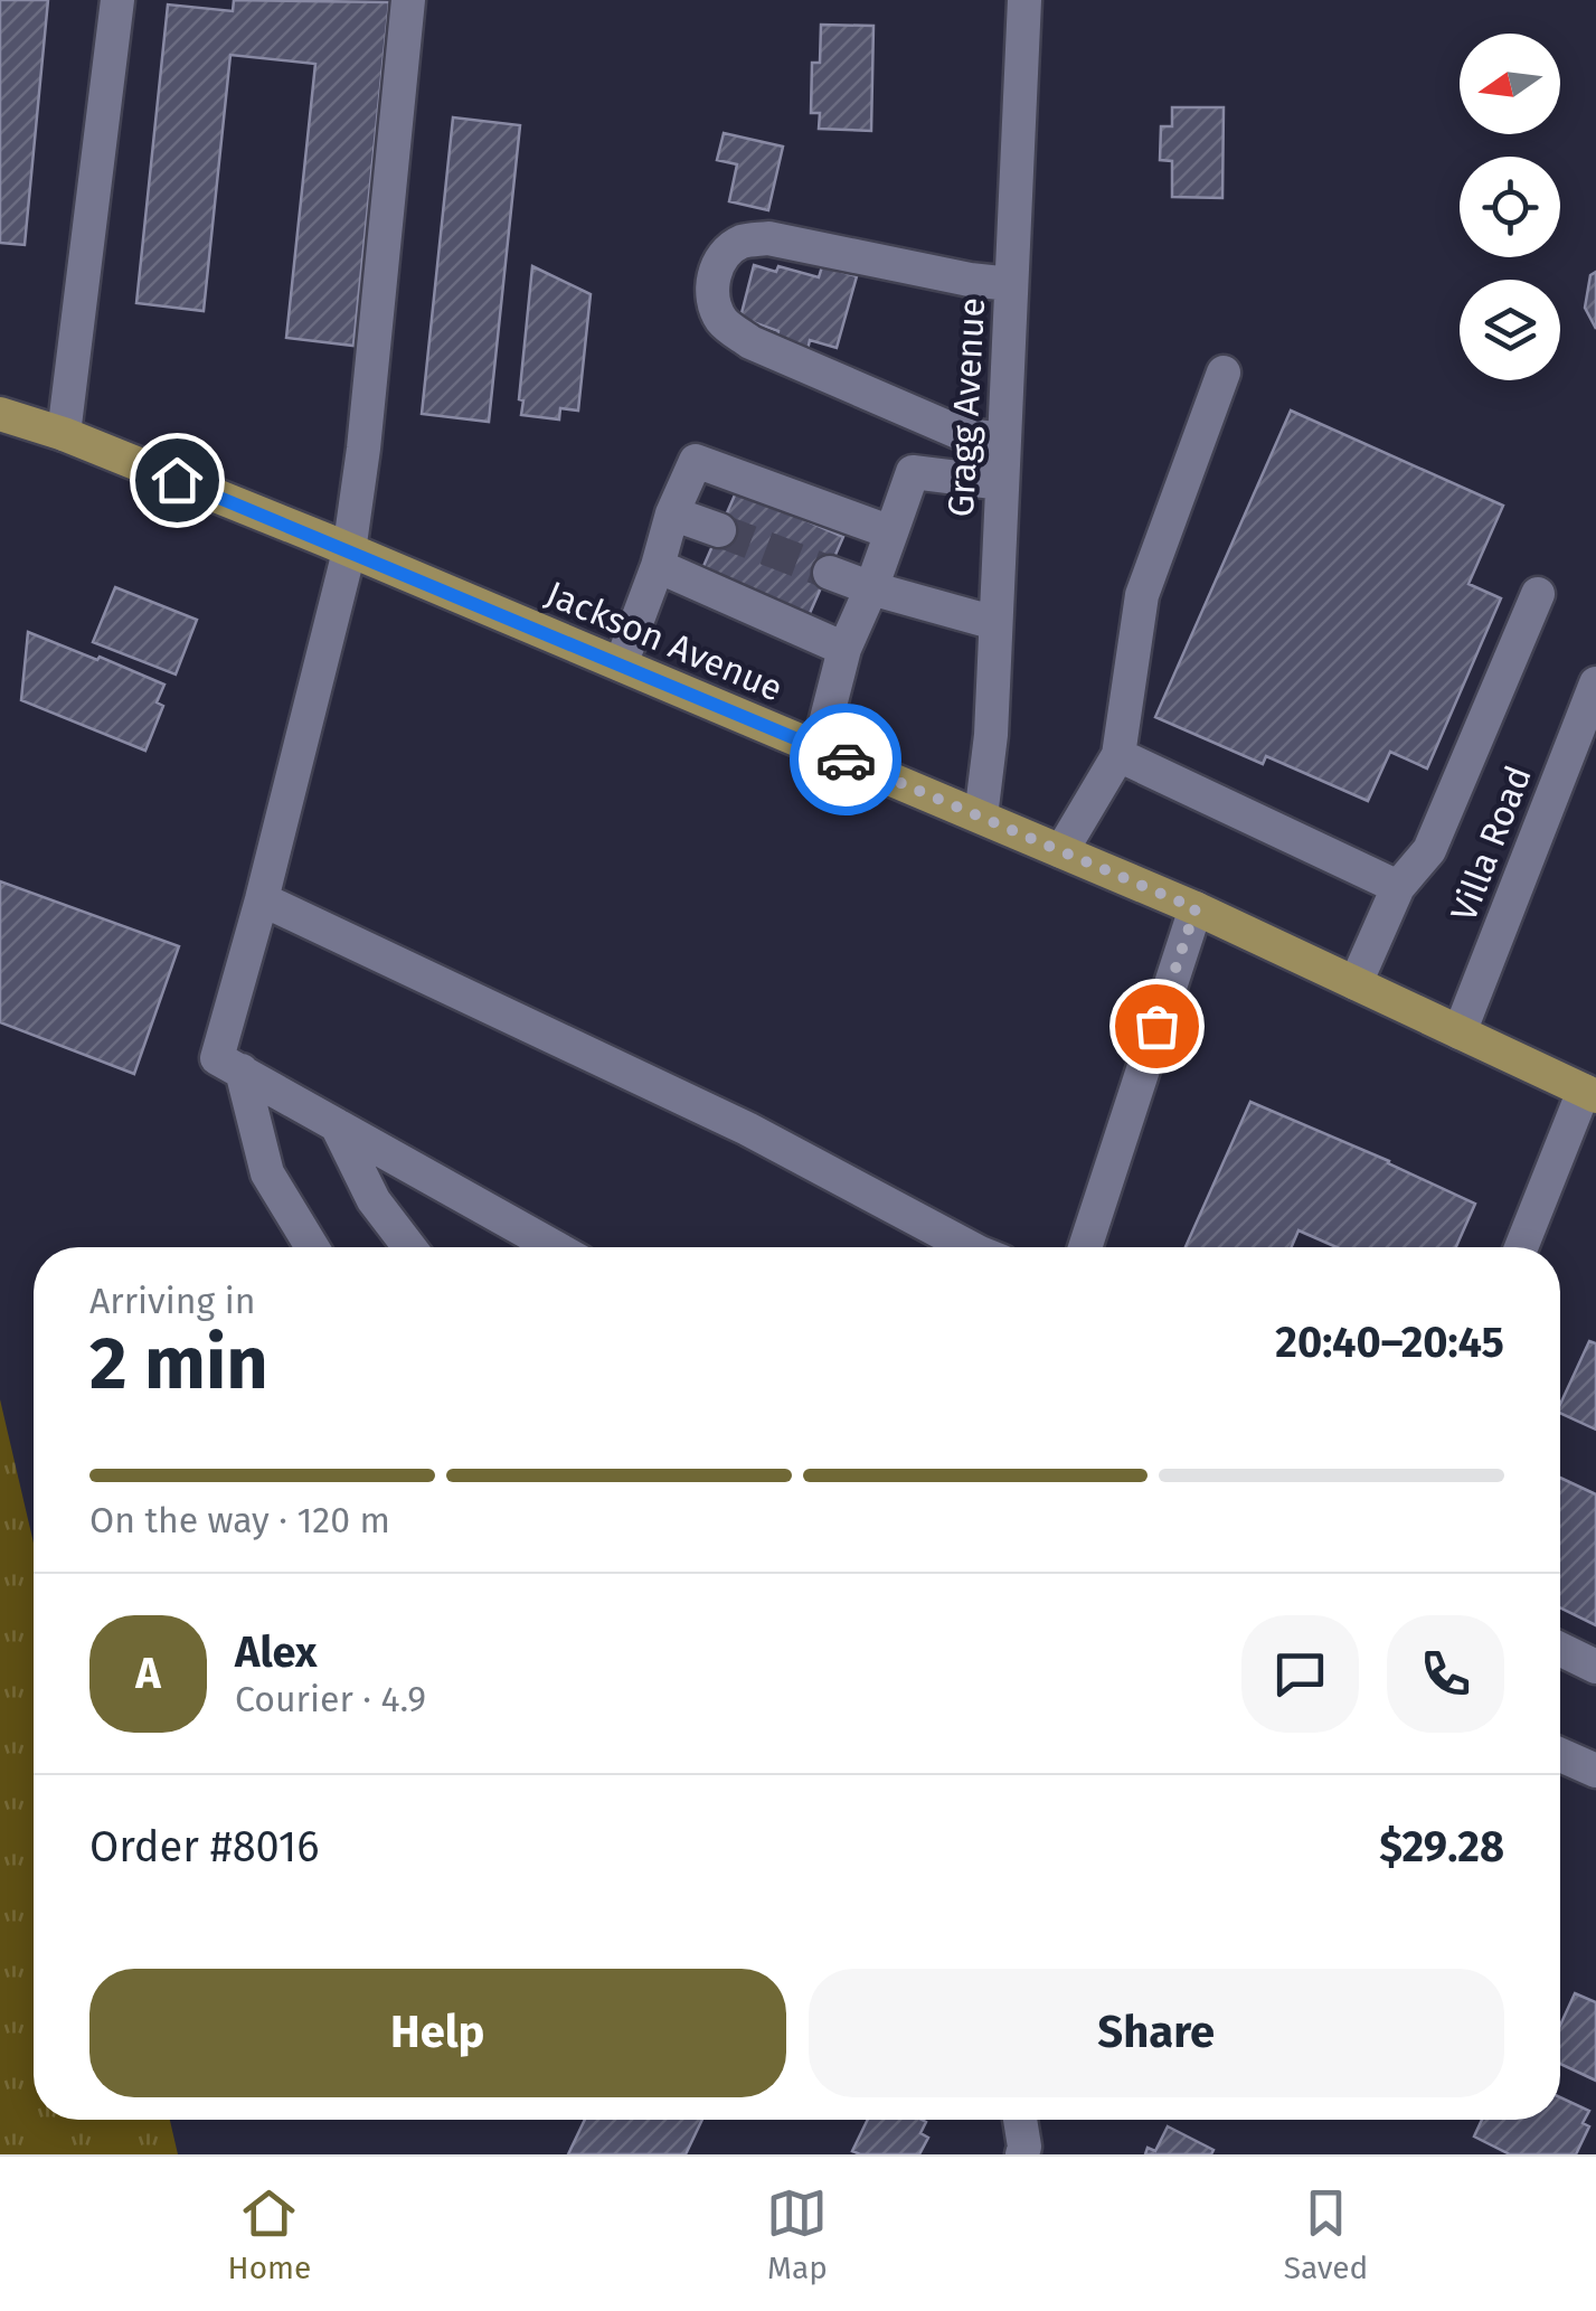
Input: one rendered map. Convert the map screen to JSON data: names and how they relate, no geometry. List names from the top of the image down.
{
  "streets": {
    "main road": ["Jackson Avenue"],
    "street": ["Gragg Avenue", "Villa Road"]
  },
  "crossings": [
    ["Gragg Avenue", "Jackson Avenue"],
    ["Jackson Avenue", "Villa Road"]
  ],
  "north": "left",
  "page": {
    "heading": ["2 min", "Arriving in", "20:40–20:45"],
    "panel": [
      "Alex",
      "Courier · 4.9",
      "Order #8016",
      "$29.28"
    ],
    "bar": "On the way · 120 m",
    "round": "A",
    "buttons": ["Help", "Share"],
    "tabs": ["Home", "Map", "Saved"]
  }
}
